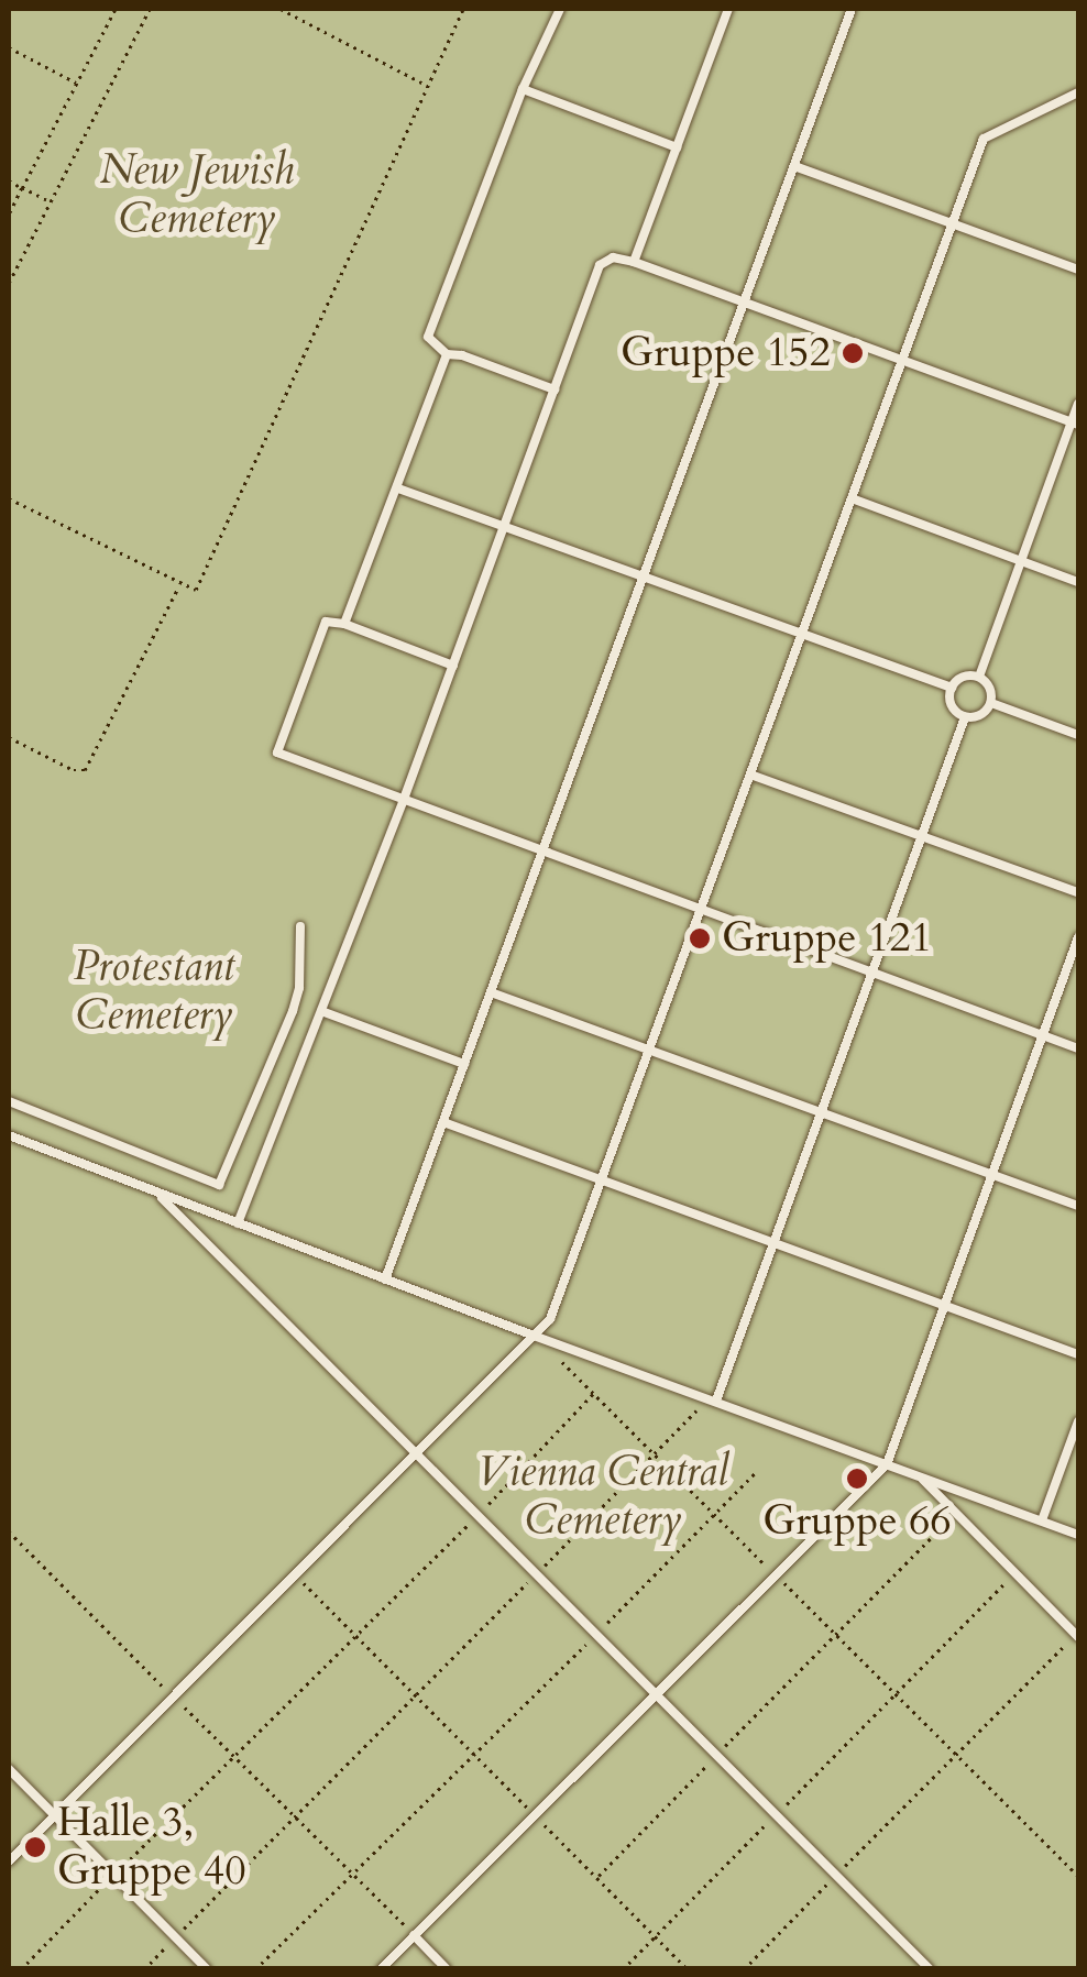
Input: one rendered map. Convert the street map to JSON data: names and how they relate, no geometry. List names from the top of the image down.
{
  "parks": ["New Jewish Cemetery", "Protestant Cemetery", "Vienna Central Cemetery"],
  "places": [
    "Gruppe 152",
    "Gruppe 121",
    "Gruppe 66",
    "Halle 3, Gruppe 40"
  ]
}
